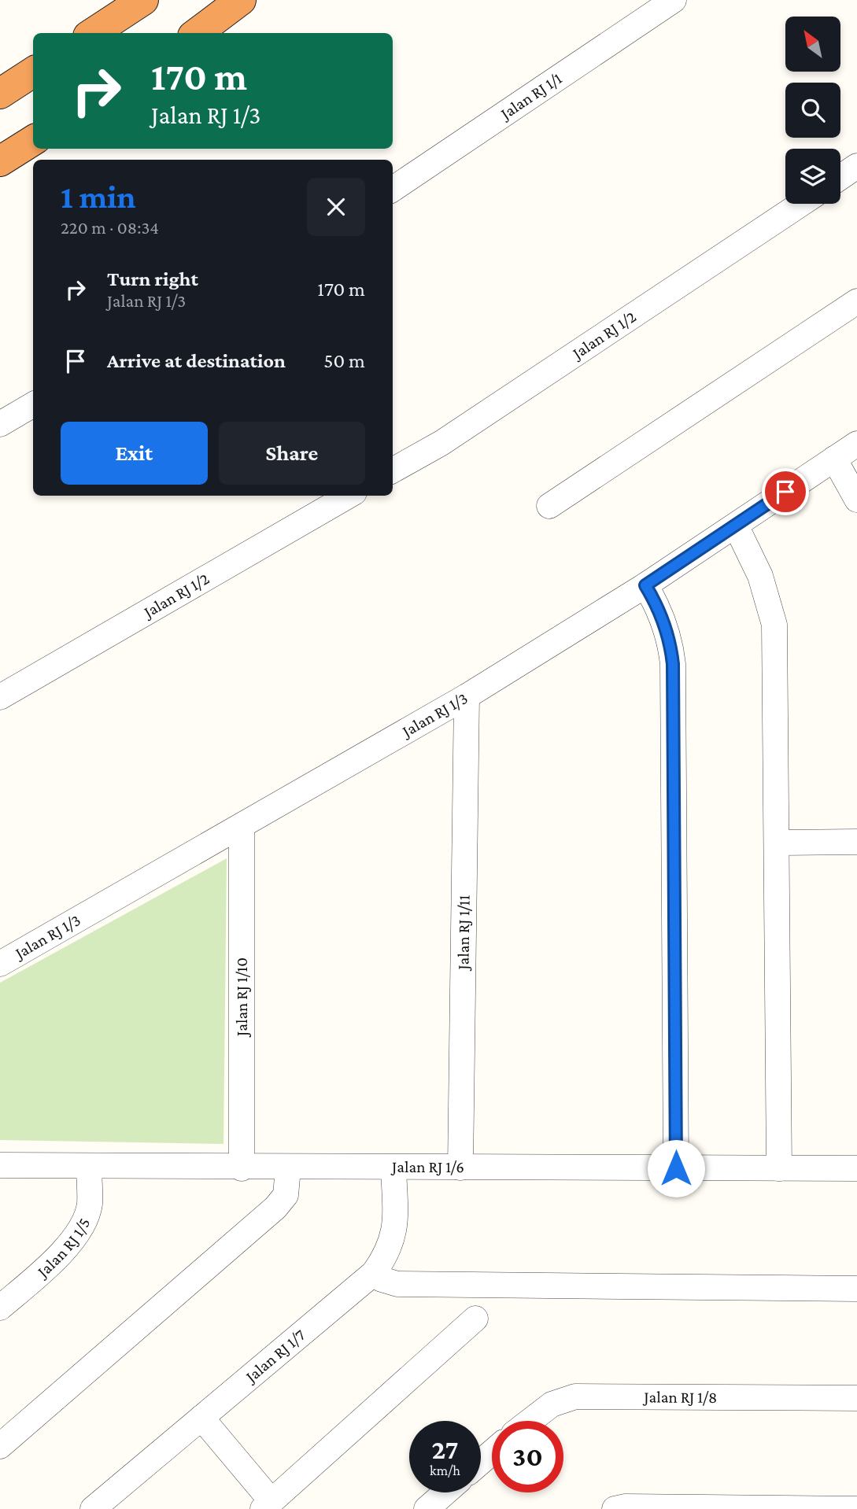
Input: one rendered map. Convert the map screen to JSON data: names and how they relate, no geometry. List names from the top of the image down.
{
  "streets": {
    "street": [
      "Jalan RJ 1/1",
      "Jalan RJ 1/2",
      "Jalan RJ 1/3",
      "Jalan RJ 1/11",
      "Jalan RJ 1/10",
      "Jalan RJ 1/6",
      "Jalan RJ 1/5",
      "Jalan RJ 1/7",
      "Jalan RJ 1/8"
    ]
  },
  "crossings": [
    ["Jalan RJ 1/3", "Jalan RJ 1/11"],
    ["Jalan RJ 1/3", "Jalan RJ 1/10"],
    ["Jalan RJ 1/11", "Jalan RJ 1/6"],
    ["Jalan RJ 1/10", "Jalan RJ 1/6"],
    ["Jalan RJ 1/6", "Jalan RJ 1/5"],
    ["Jalan RJ 1/6", "Jalan RJ 1/7"]
  ],
  "north": "top left",
  "page": {
    "turn": ["170 m", "Jalan RJ 1/3"],
    "heading": ["1 min", "220 m · 08:34"],
    "list": [
      {
        "name": "Turn right",
        "note": "Jalan RJ 1/3",
        "value": "170 m"
      },
      {
        "name": "Arrive at destination",
        "value": "50 m"
      }
    ],
    "buttons": ["Exit", "Share"],
    "speed": "27 km/h",
    "limit": "30"
  }
}
